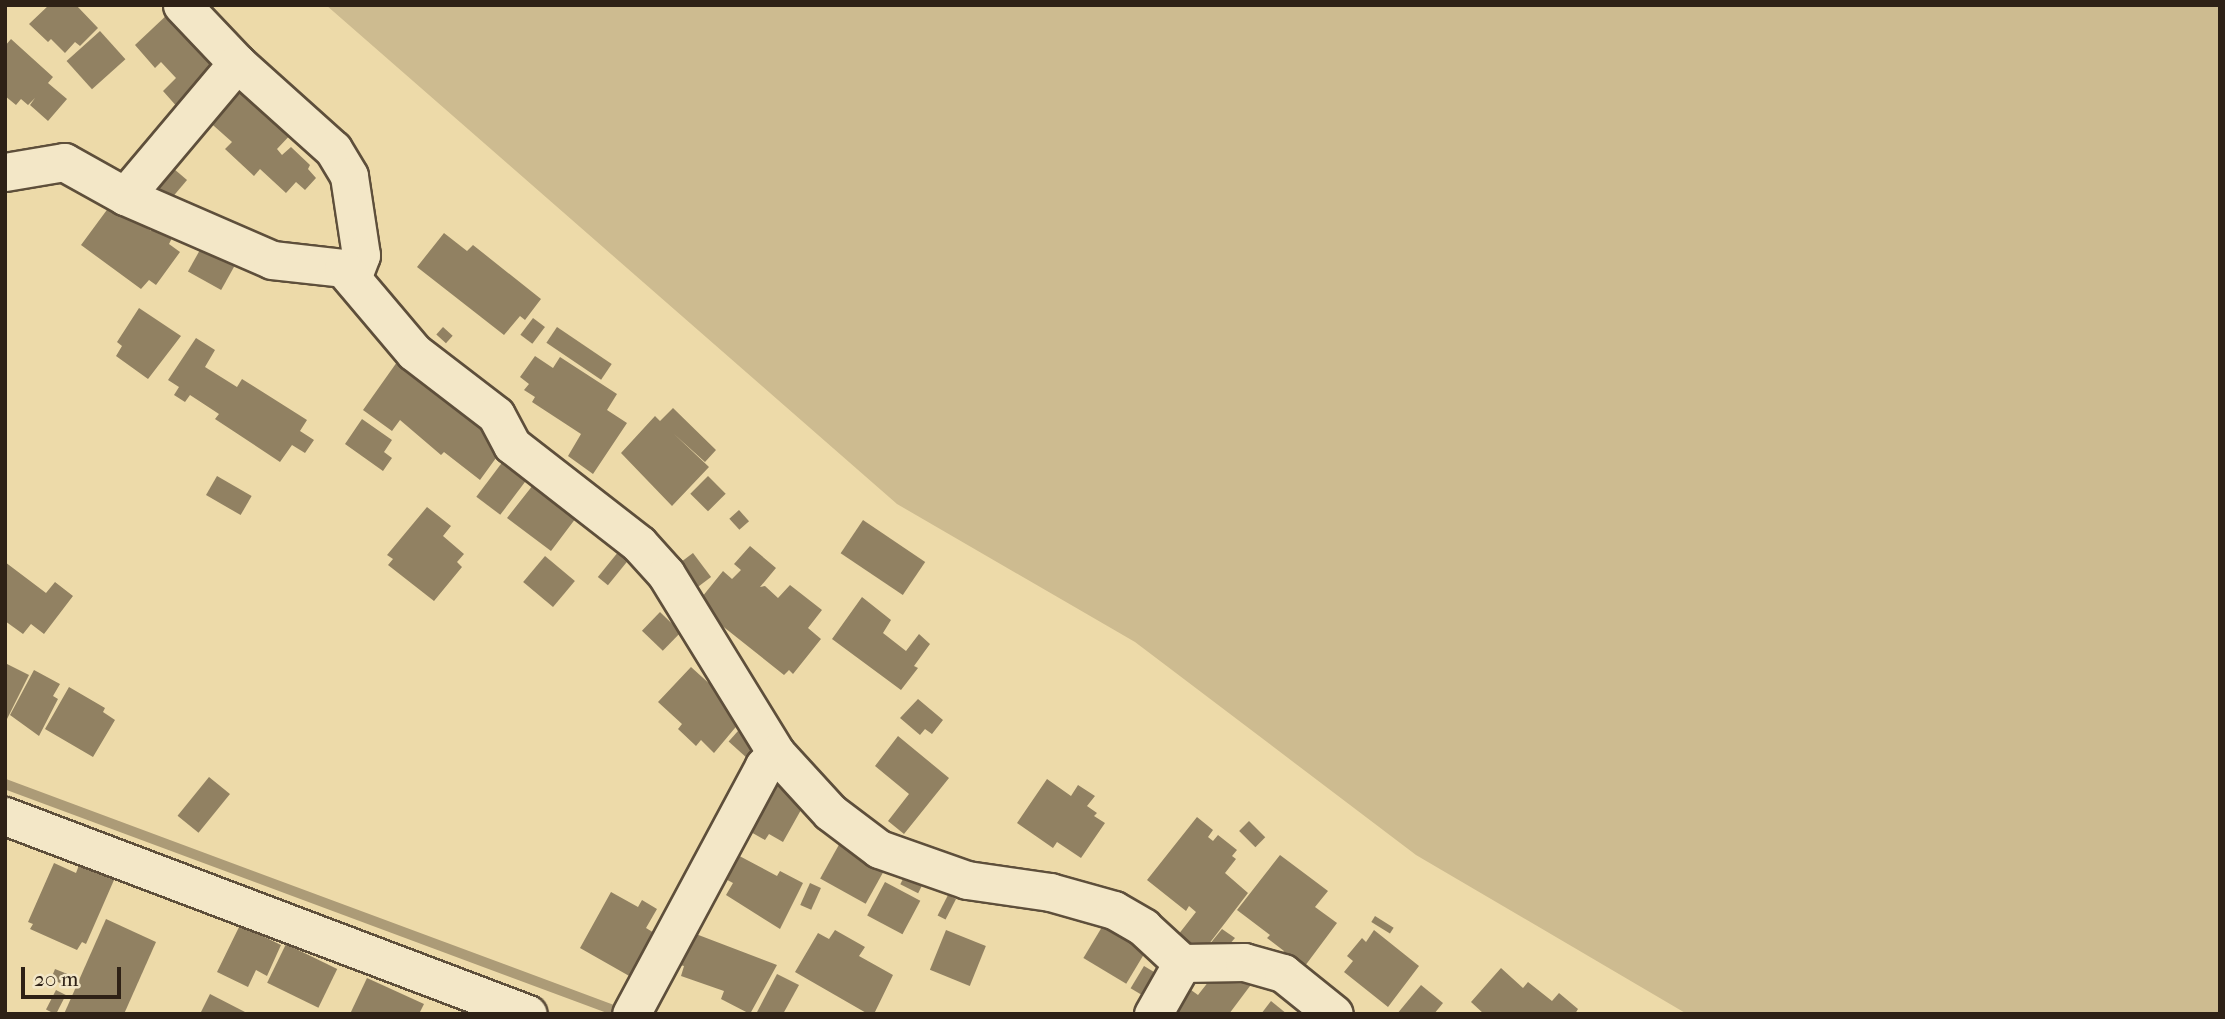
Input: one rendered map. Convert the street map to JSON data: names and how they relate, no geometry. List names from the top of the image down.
{
  "scale_bar": "20 m"
}
